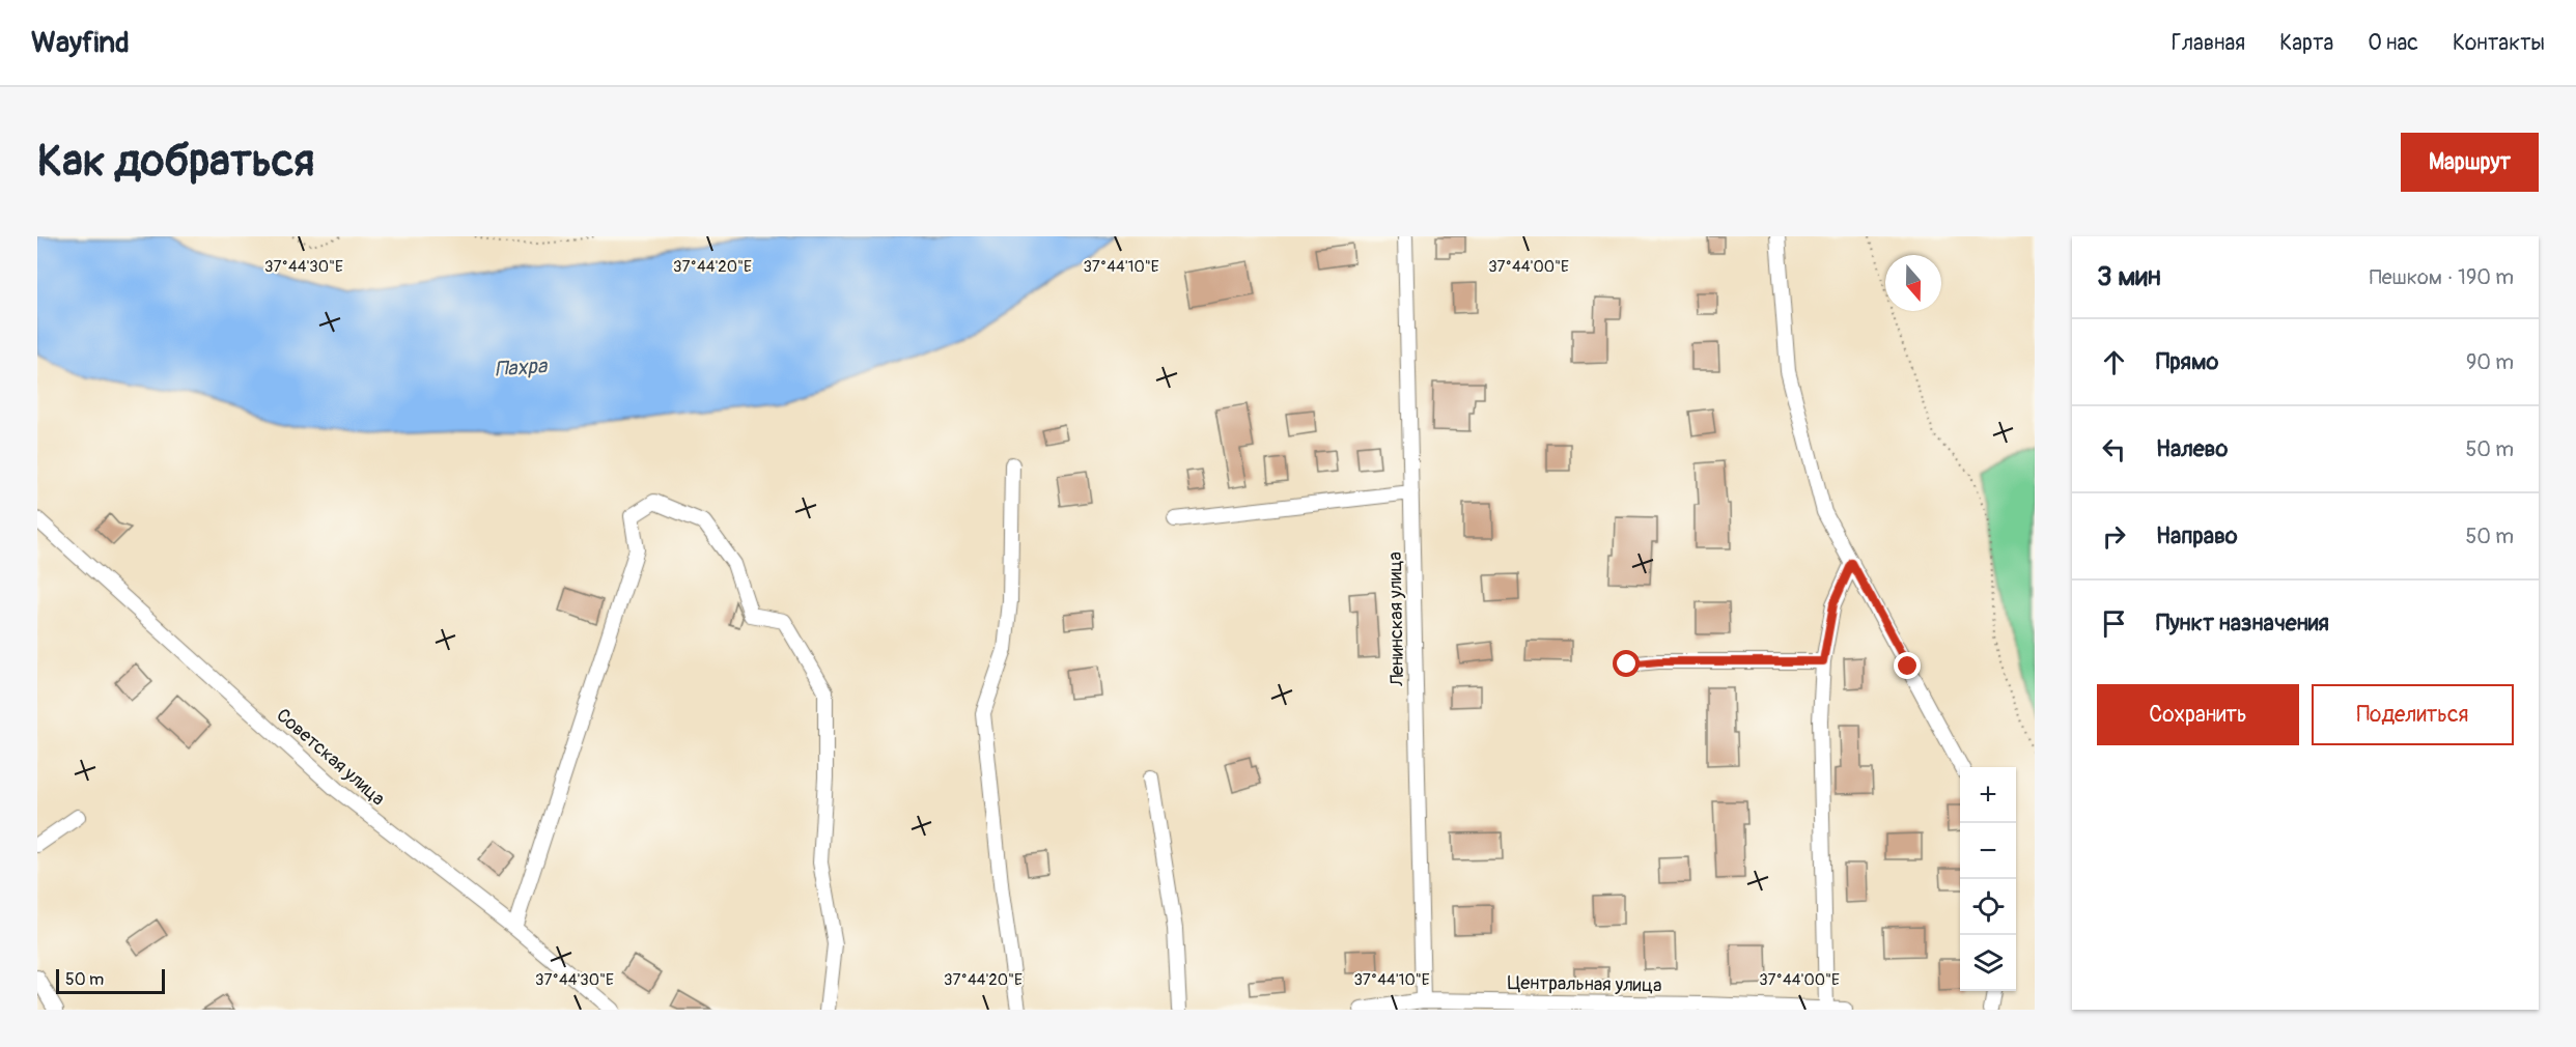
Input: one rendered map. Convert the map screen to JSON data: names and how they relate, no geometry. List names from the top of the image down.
{
  "streets": {
    "street": ["Ленинская улица", "Советская улица", "Центральная улица"]
  },
  "crossings": [
    ["Ленинская улица", "Центральная улица"]
  ],
  "water": ["Пахра"],
  "scale_bar": "50 m",
  "north": "bottom",
  "page": {
    "header": "Wayfind",
    "nav": [
      "Главная",
      "Карта",
      "О нас",
      "Контакты"
    ],
    "buttons": [
      "Маршрут",
      ["Сохранить", "Поделиться"]
    ],
    "title": "Как добраться",
    "heading": ["3 мин", "Пешком · 190 m"],
    "list": [
      ["Прямо", "90 m"],
      ["Налево", "50 m"],
      ["Направо", "50 m"],
      "Пункт назначения"
    ],
    "map_buttons": ["+", "−"],
    "scale": "50 m"
  },
  "coordinates": [
    "37°44'30\"E",
    "37°44'20\"E",
    "37°44'00\"E",
    "37°44'10\"E"
  ]
}
